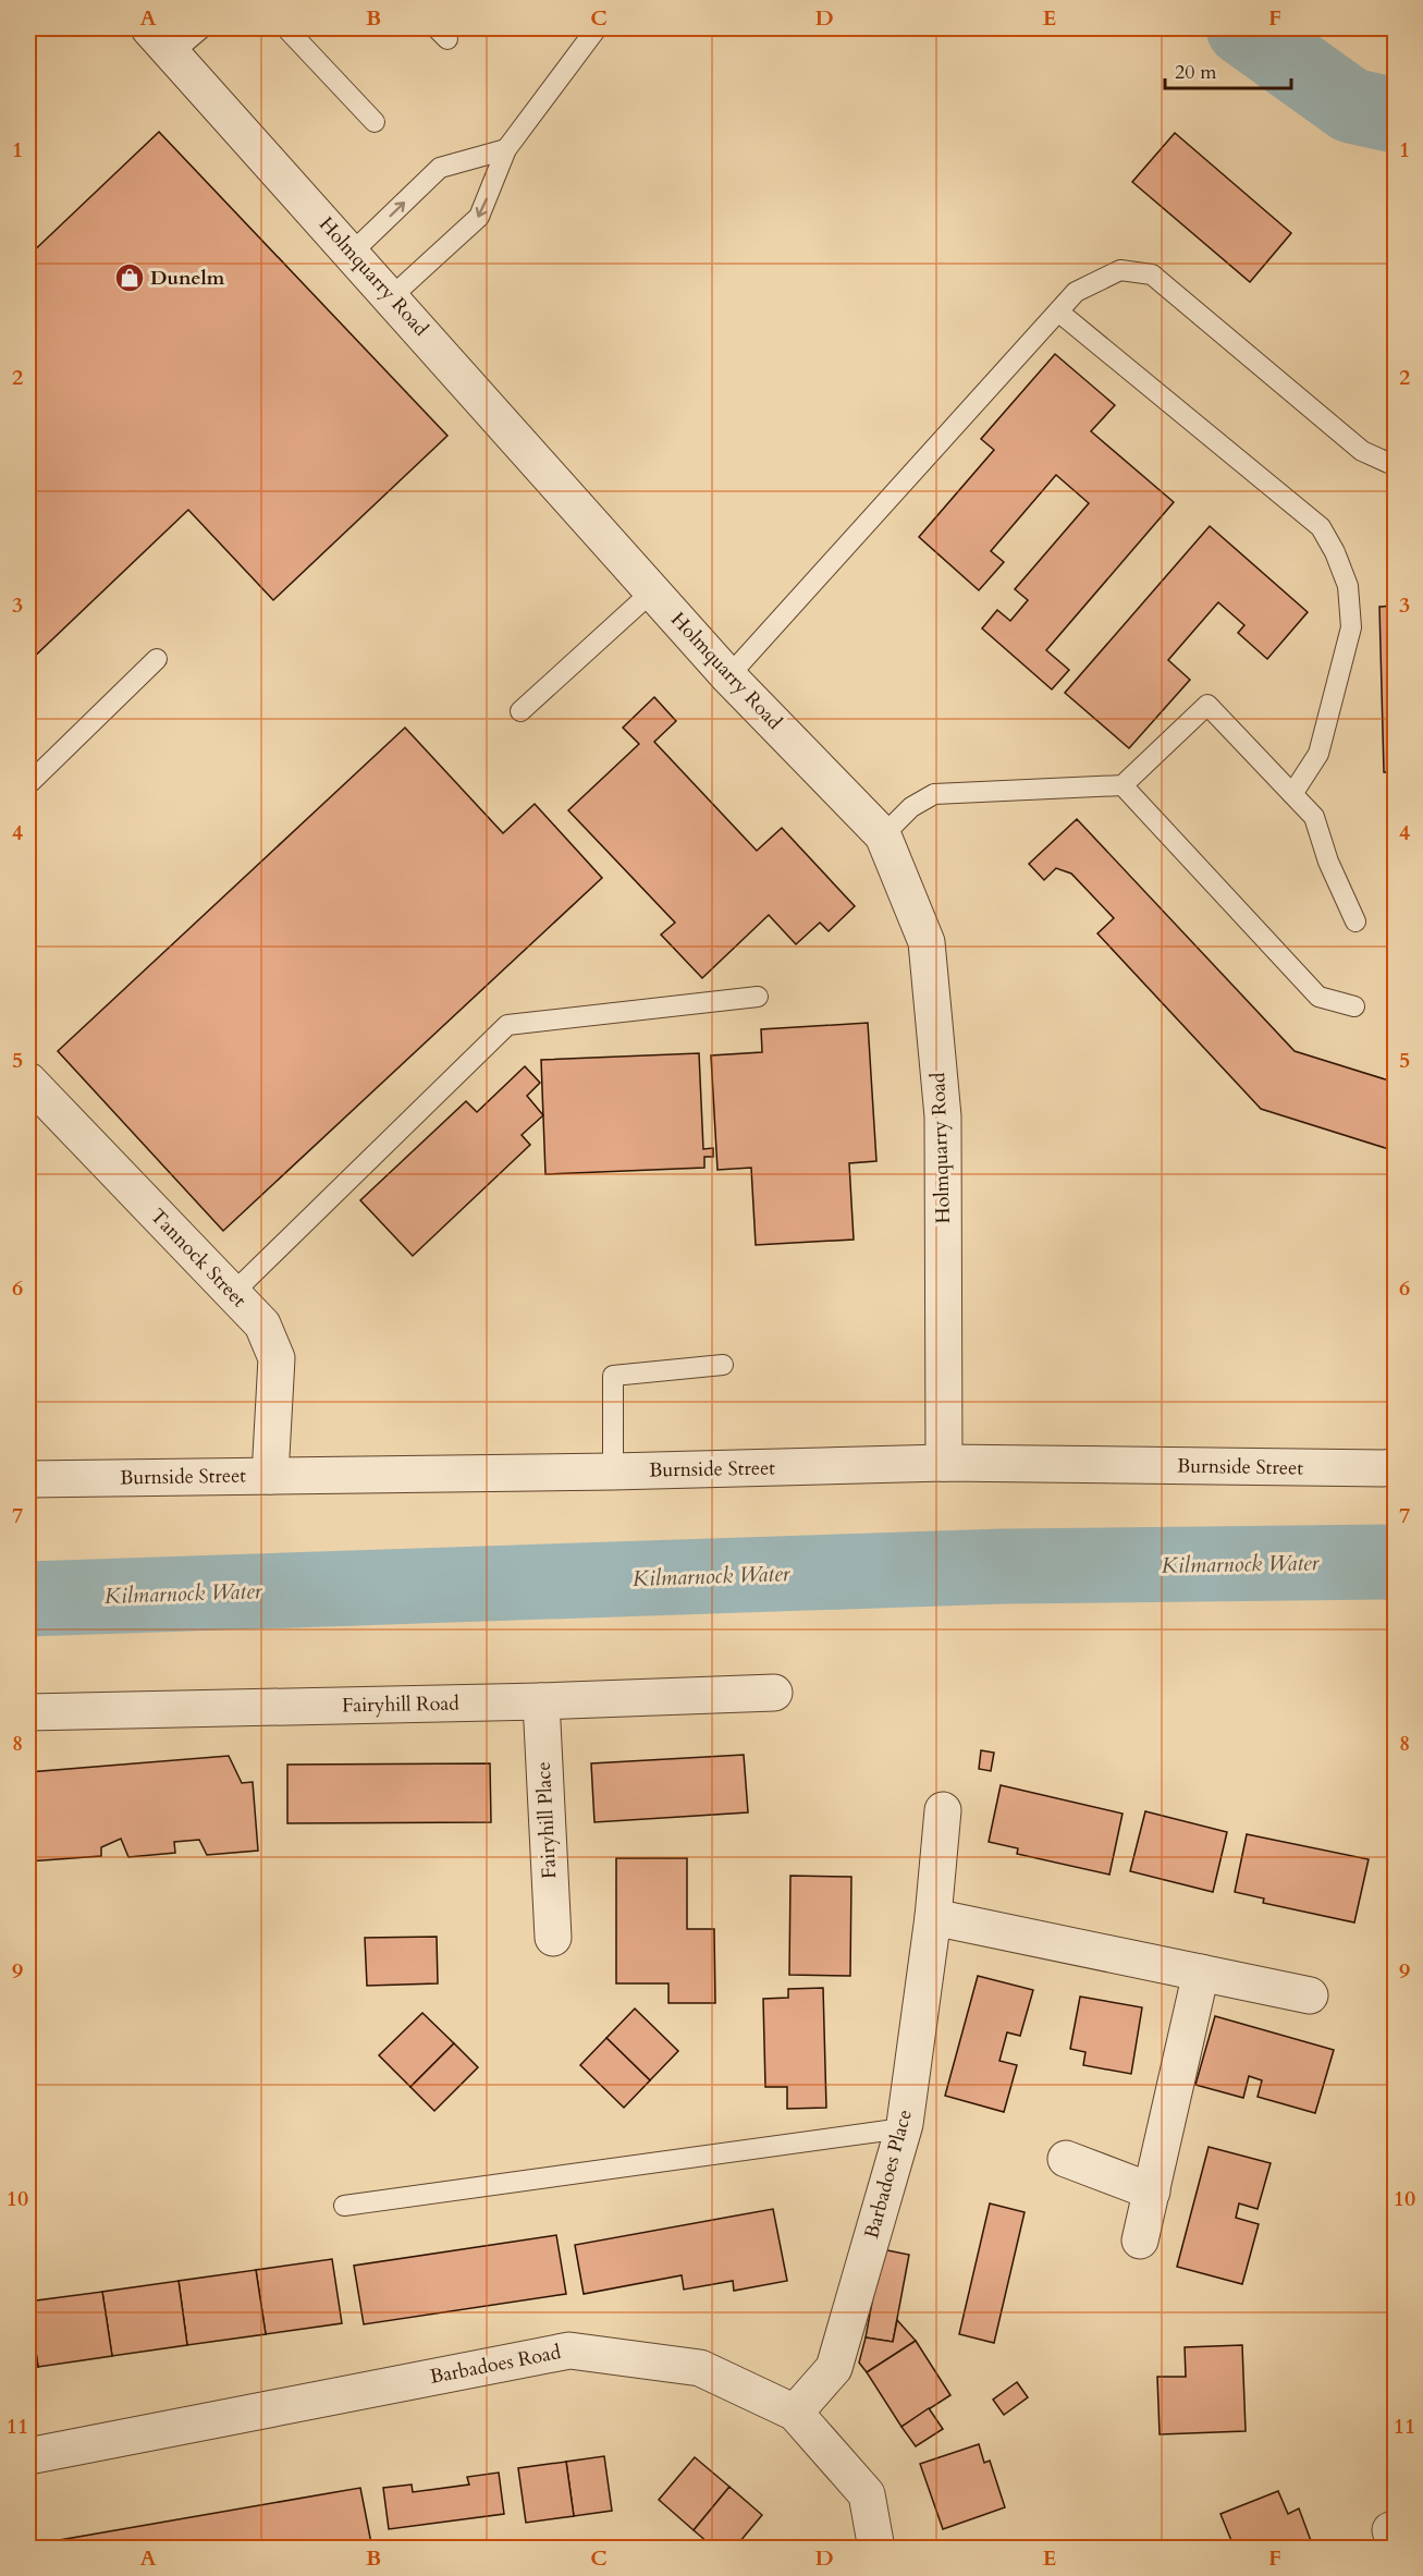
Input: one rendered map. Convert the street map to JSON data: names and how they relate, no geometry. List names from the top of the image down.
{
  "streets": {
    "street": [
      "Holmquarry Road",
      "Tannock Street",
      "Burnside Street",
      "Fairyhill Road",
      "Fairyhill Place",
      "Barbadoes Place",
      "Barbadoes Road"
    ]
  },
  "crossings": [
    ["Holmquarry Road", "Burnside Street"],
    ["Tannock Street", "Burnside Street"],
    ["Fairyhill Road", "Fairyhill Place"],
    ["Barbadoes Place", "Barbadoes Road"]
  ],
  "water": ["Kilmarnock Water"],
  "places": {
    "shop": ["Dunelm"]
  },
  "scale_bar": "20 m",
  "grid": {
    "columns": [
      "A",
      "B",
      "C",
      "D",
      "E",
      "F"
    ],
    "rows": [
      "1",
      "2",
      "3",
      "4",
      "5",
      "6",
      "7",
      "8",
      "9",
      "10",
      "11"
    ]
  }
}
